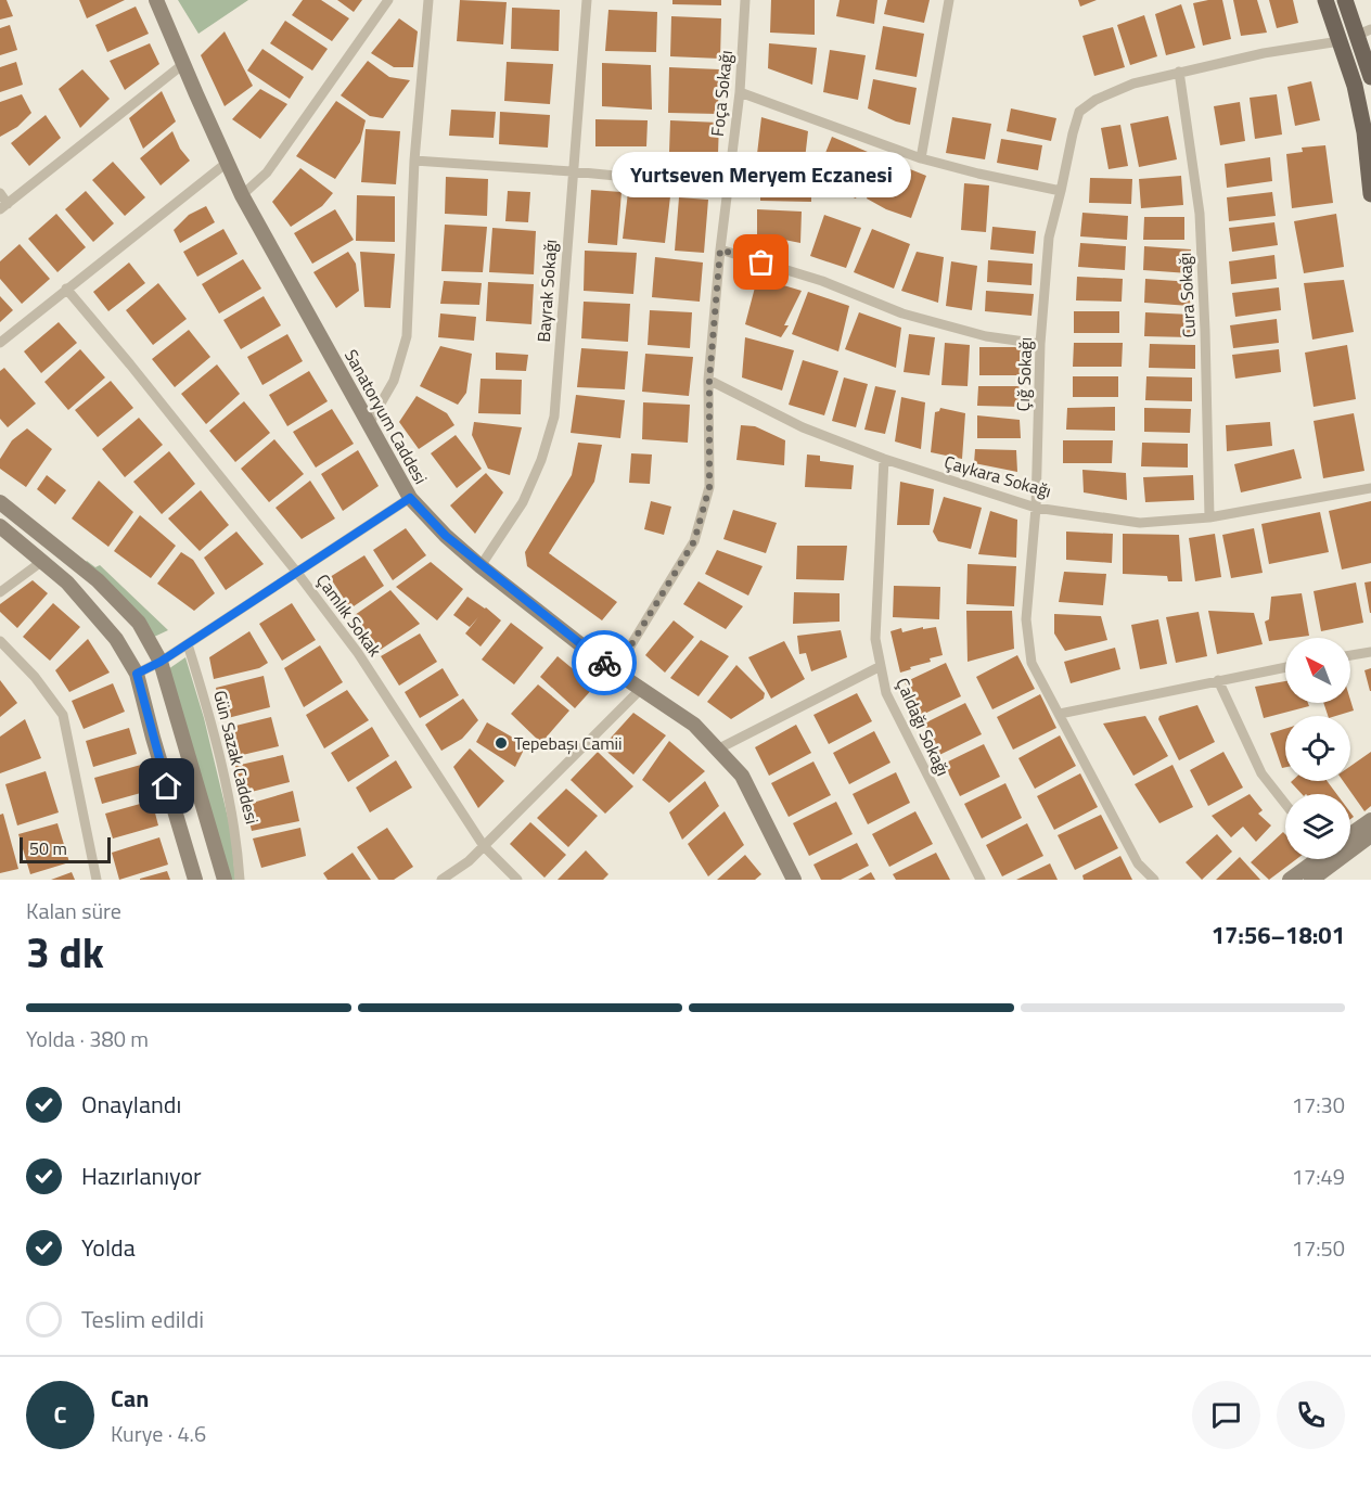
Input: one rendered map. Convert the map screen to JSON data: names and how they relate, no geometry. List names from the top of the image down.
{
  "streets": {
    "main road": ["Sanatoryum Caddesi"],
    "street": [
      "Foça Sokağı",
      "Bayrak Sokağı",
      "Cura Sokağı",
      "Çığ Sokağı",
      "Çaykara Sokağı",
      "Çamlık Sokak",
      "Çaldağı Sokağı",
      "Gün Sazak Caddesi"
    ]
  },
  "crossings": [
    ["Foça Sokağı", "Sanatoryum Caddesi"],
    ["Foça Sokağı", "Çaykara Sokağı"],
    ["Bayrak Sokağı", "Sanatoryum Caddesi"],
    ["Cura Sokağı", "Çığ Sokağı"],
    ["Cura Sokağı", "Çaykara Sokağı"],
    ["Çığ Sokağı", "Çaykara Sokağı"],
    ["Çaykara Sokağı", "Çaldağı Sokağı"]
  ],
  "places": ["Yurtseven Meryem Eczanesi", "Tepebaşı Camii"],
  "scale_bar": "50 m",
  "north": "top left",
  "page": {
    "bubble": "Yurtseven Meryem Eczanesi",
    "scale": "50 m",
    "heading": ["3 dk", "Kalan süre", "17:56–18:01"],
    "panel": ["Can", "Kurye · 4.6"],
    "bar": "Yolda · 380 m",
    "list": [
      ["Onaylandı", "17:30"],
      ["Hazırlanıyor", "17:49"],
      ["Yolda", "17:50"],
      "Teslim edildi"
    ],
    "round": "C"
  }
}
